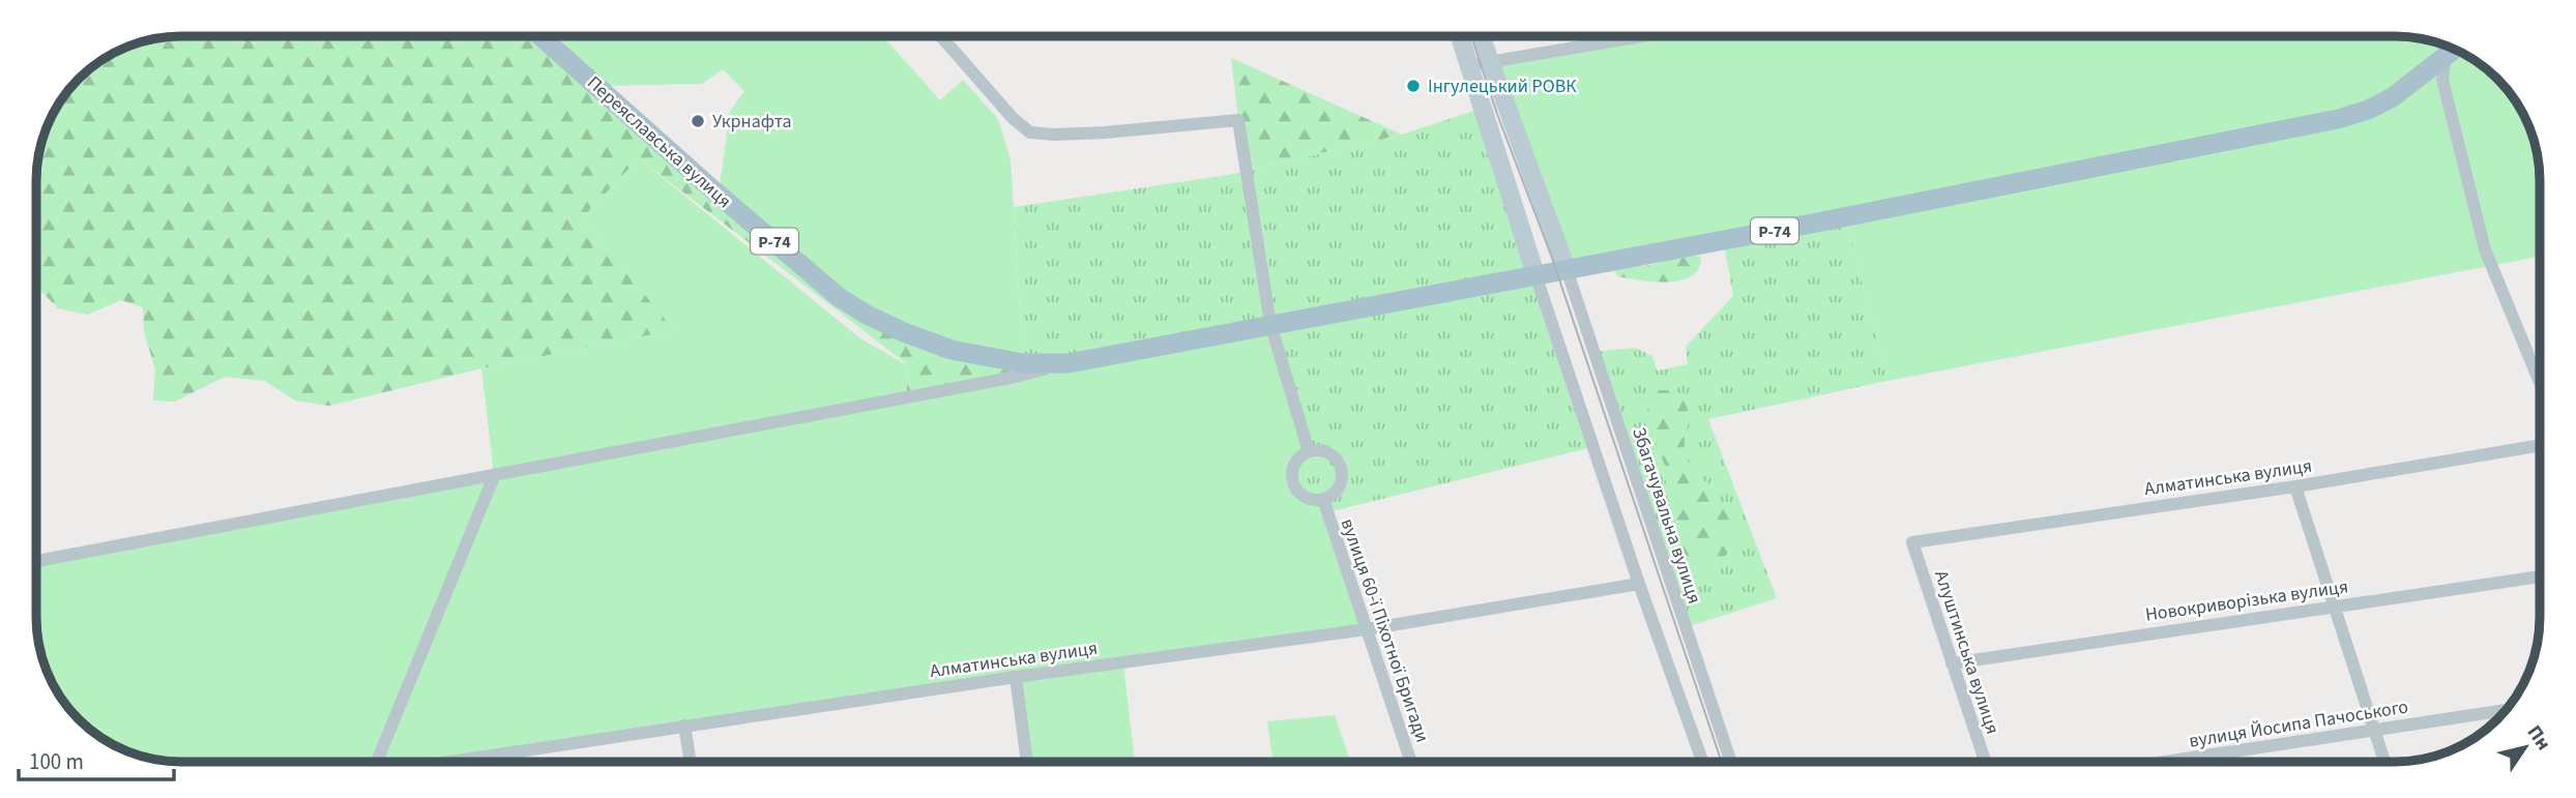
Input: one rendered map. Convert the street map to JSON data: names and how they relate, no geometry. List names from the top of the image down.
{
  "streets": {
    "main road": ["Переяславська вулиця", "Р-74"],
    "street": [
      "Алматинська вулиця",
      "Збагачувальна вулиця",
      "Новокриворізька вулиця",
      "вулиця 60-ї Піхотної Бригади",
      "Алуштинська вулиця",
      "вулиця Йосипа Пачоського"
    ]
  },
  "crossings": [
    ["Переяславська вулиця", "Р-74"],
    ["Р-74", "Збагачувальна вулиця"],
    ["Алматинська вулиця", "вулиця 60-ї Піхотної Бригади"],
    ["Алматинська вулиця", "Алуштинська вулиця"],
    ["Новокриворізька вулиця", "Алуштинська вулиця"]
  ],
  "places": ["Інгулецький РОВК", "Укрнафта"],
  "scale_bar": "100 m",
  "north": "top right"
}
